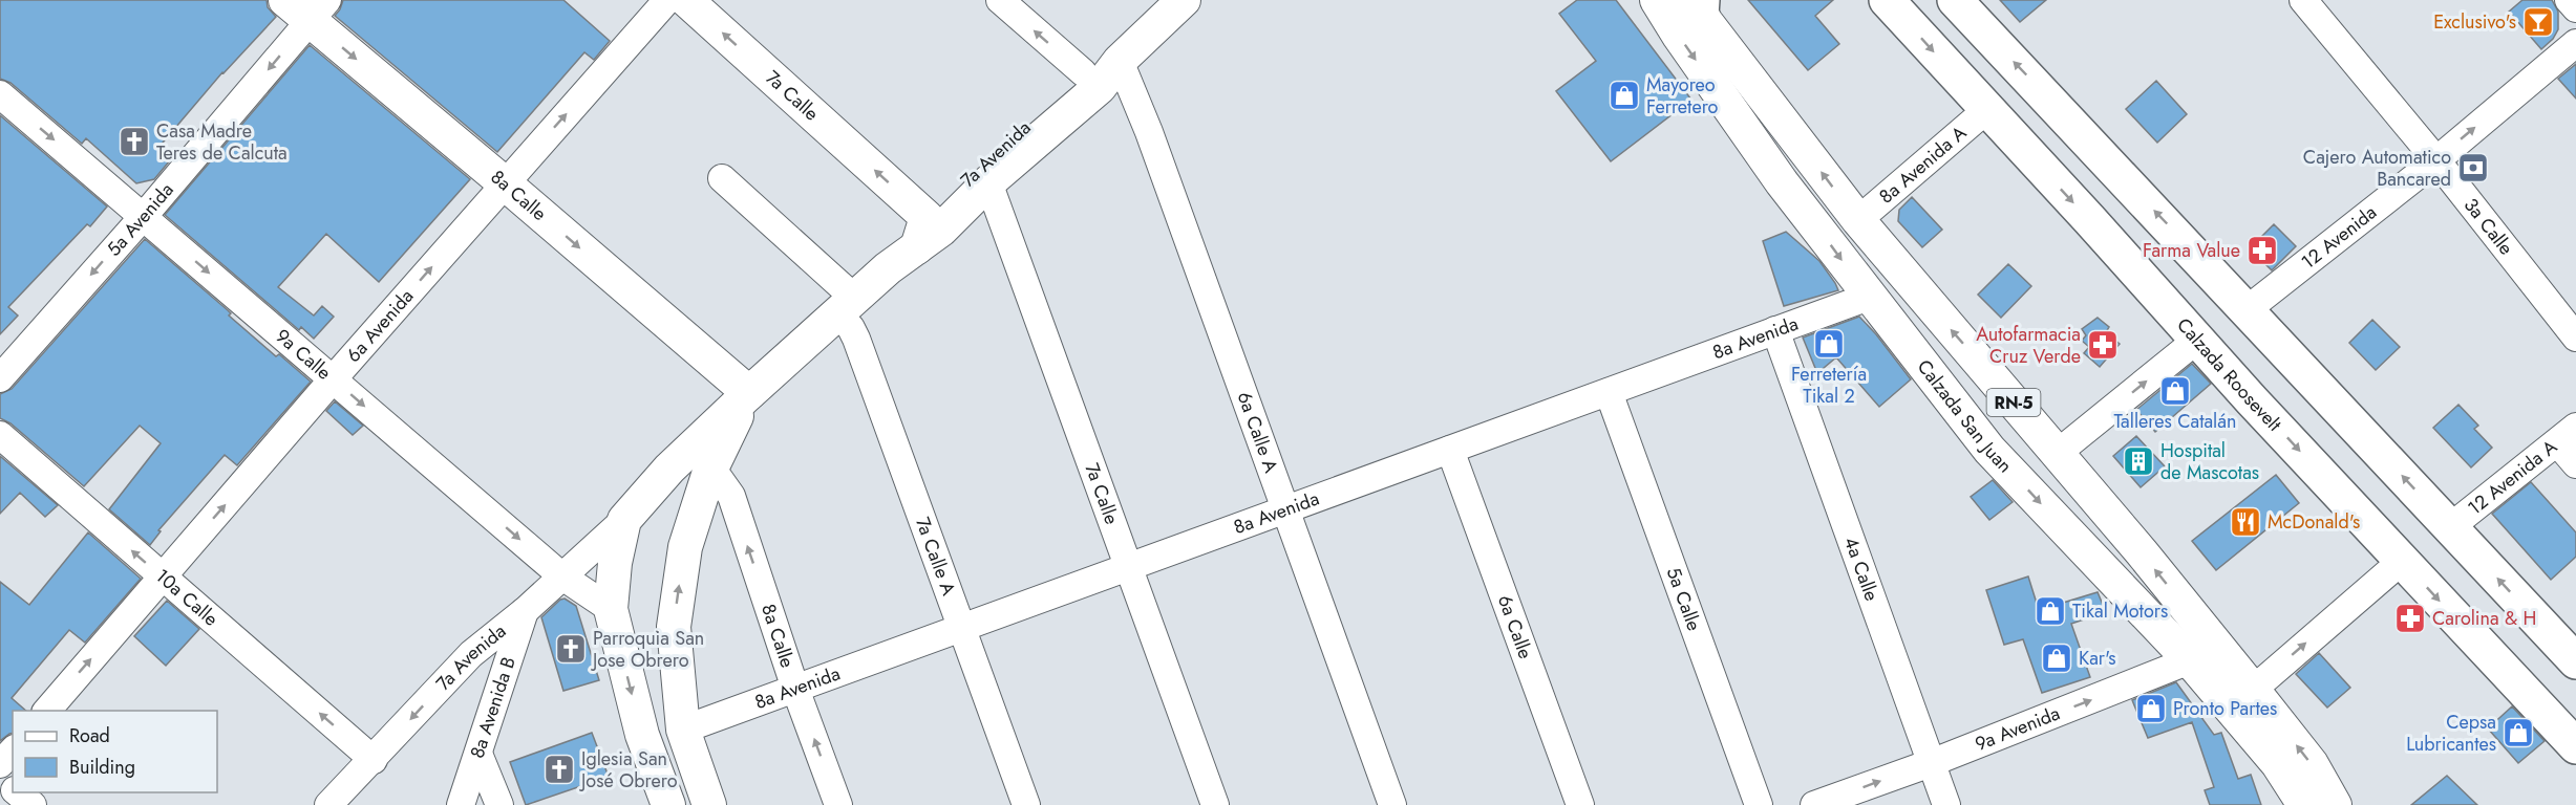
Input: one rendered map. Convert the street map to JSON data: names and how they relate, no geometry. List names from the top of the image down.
{
  "streets": {
    "highway": ["Calzada Roosevelt"],
    "main road": [
      "7a Calle",
      "7a Avenida",
      "8a Calle",
      "RN-5",
      "Calzada San Juan"
    ],
    "street": [
      "8a Avenida A",
      "5a Avenida",
      "3a Calle",
      "12 Avenida",
      "6a Avenida",
      "8a Avenida",
      "9a Calle",
      "6a Calle A",
      "12 Avenida A",
      "7a Calle A",
      "4a Calle",
      "10a Calle",
      "5a Calle",
      "6a Calle",
      "8a Avenida B",
      "9a Avenida"
    ]
  },
  "crossings": [
    ["7a Calle", "7a Avenida"],
    ["7a Calle", "8a Avenida"],
    ["7a Avenida", "8a Calle"],
    ["7a Avenida", "9a Calle"],
    ["7a Avenida", "6a Calle A"],
    ["7a Avenida", "7a Calle A"],
    ["7a Avenida", "10a Calle"],
    ["7a Avenida", "8a Avenida B"],
    ["8a Avenida A", "Calzada Roosevelt"],
    ["8a Avenida A", "Calzada San Juan"],
    ["8a Calle", "5a Avenida"],
    ["8a Calle", "6a Avenida"],
    ["8a Calle", "8a Avenida"],
    ["5a Avenida", "9a Calle"],
    ["3a Calle", "12 Avenida"],
    ["6a Avenida", "9a Calle"],
    ["6a Avenida", "10a Calle"],
    ["8a Avenida", "Calzada San Juan"],
    ["8a Avenida", "6a Calle A"],
    ["8a Avenida", "7a Calle A"],
    ["8a Avenida", "4a Calle"],
    ["8a Avenida", "5a Calle"],
    ["8a Avenida", "6a Calle"],
    ["Calzada San Juan", "9a Avenida"],
    ["4a Calle", "9a Avenida"]
  ],
  "one_way": [
    "5a Avenida",
    "12 Avenida",
    "6a Avenida",
    "9a Calle",
    "10a Calle",
    "9a Avenida"
  ],
  "places": {
    "bar": ["Exclusivo's"],
    "shop": [
      "Mayoreo Ferretero",
      "Ferretería Tikal 2",
      "Talleres Catalán",
      "Tikal Motors",
      "Kar's",
      "Pronto Partes",
      "Cepsa Lubricantes"
    ],
    "church": ["Casa Madre Teres de Calcuta", "Parroquia San Jose Obrero", "Iglesia San José Obrero"],
    "bank": ["Cajero Automatico Bancared"],
    "pharmacy": ["Farma Value", "Autofarmacia Cruz Verde", "Carolina & H"],
    "building": ["Hospital de Mascotas"],
    "restaurant": ["McDonald's"]
  },
  "legend": ["Road", "Building"]
}
